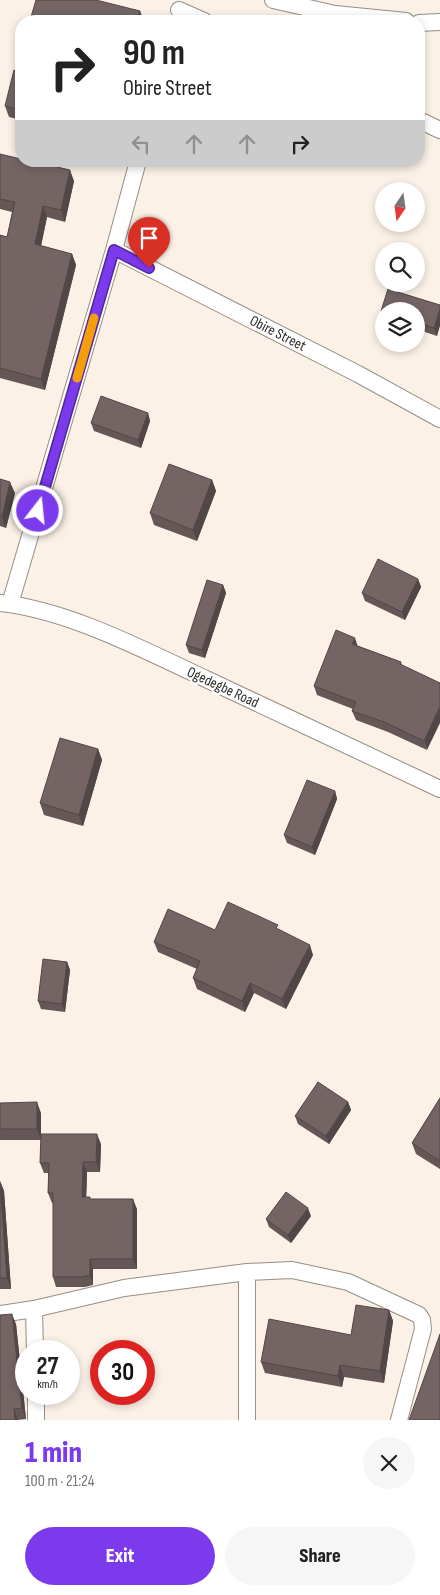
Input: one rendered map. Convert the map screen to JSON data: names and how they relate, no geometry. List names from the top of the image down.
{
  "streets": {
    "street": ["Obire Street", "Ogedegbe Road"]
  },
  "north": "bottom",
  "page": {
    "turn": ["90 m", "Obire Street"],
    "speed": "27 km/h",
    "limit": "30",
    "heading": ["1 min", "100 m · 21:24"],
    "buttons": ["Exit", "Share"]
  }
}
